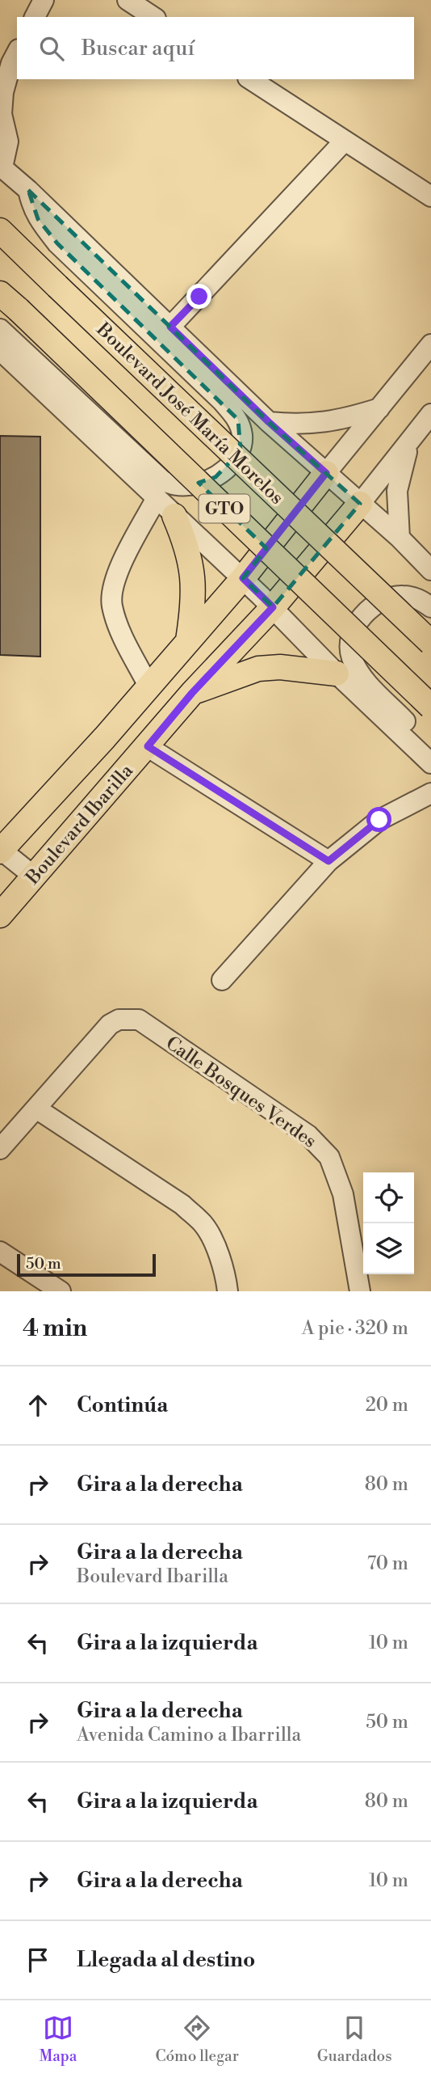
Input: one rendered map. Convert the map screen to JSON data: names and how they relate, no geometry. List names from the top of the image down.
{
  "streets": {
    "main road": ["Boulevard José María Morelos", "GTO", "Boulevard Ibarilla"],
    "street": ["Calle Bosques Verdes"]
  },
  "scale_bar": "50 m",
  "page": {
    "search": "Buscar aquí",
    "scale": "50 m",
    "heading": ["4 min", "A pie · 320 m"],
    "list": [
      ["Continúa", "20 m"],
      ["Gira a la derecha", "80 m"],
      ["Gira a la derecha", "Boulevard Ibarilla", "70 m"],
      ["Gira a la izquierda", "10 m"],
      ["Gira a la derecha", "Avenida Camino a Ibarrilla", "50 m"],
      ["Gira a la izquierda", "80 m"],
      ["Gira a la derecha", "10 m"],
      "Llegada al destino"
    ],
    "nav": ["Mapa", "Cómo llegar", "Guardados"]
  }
}
